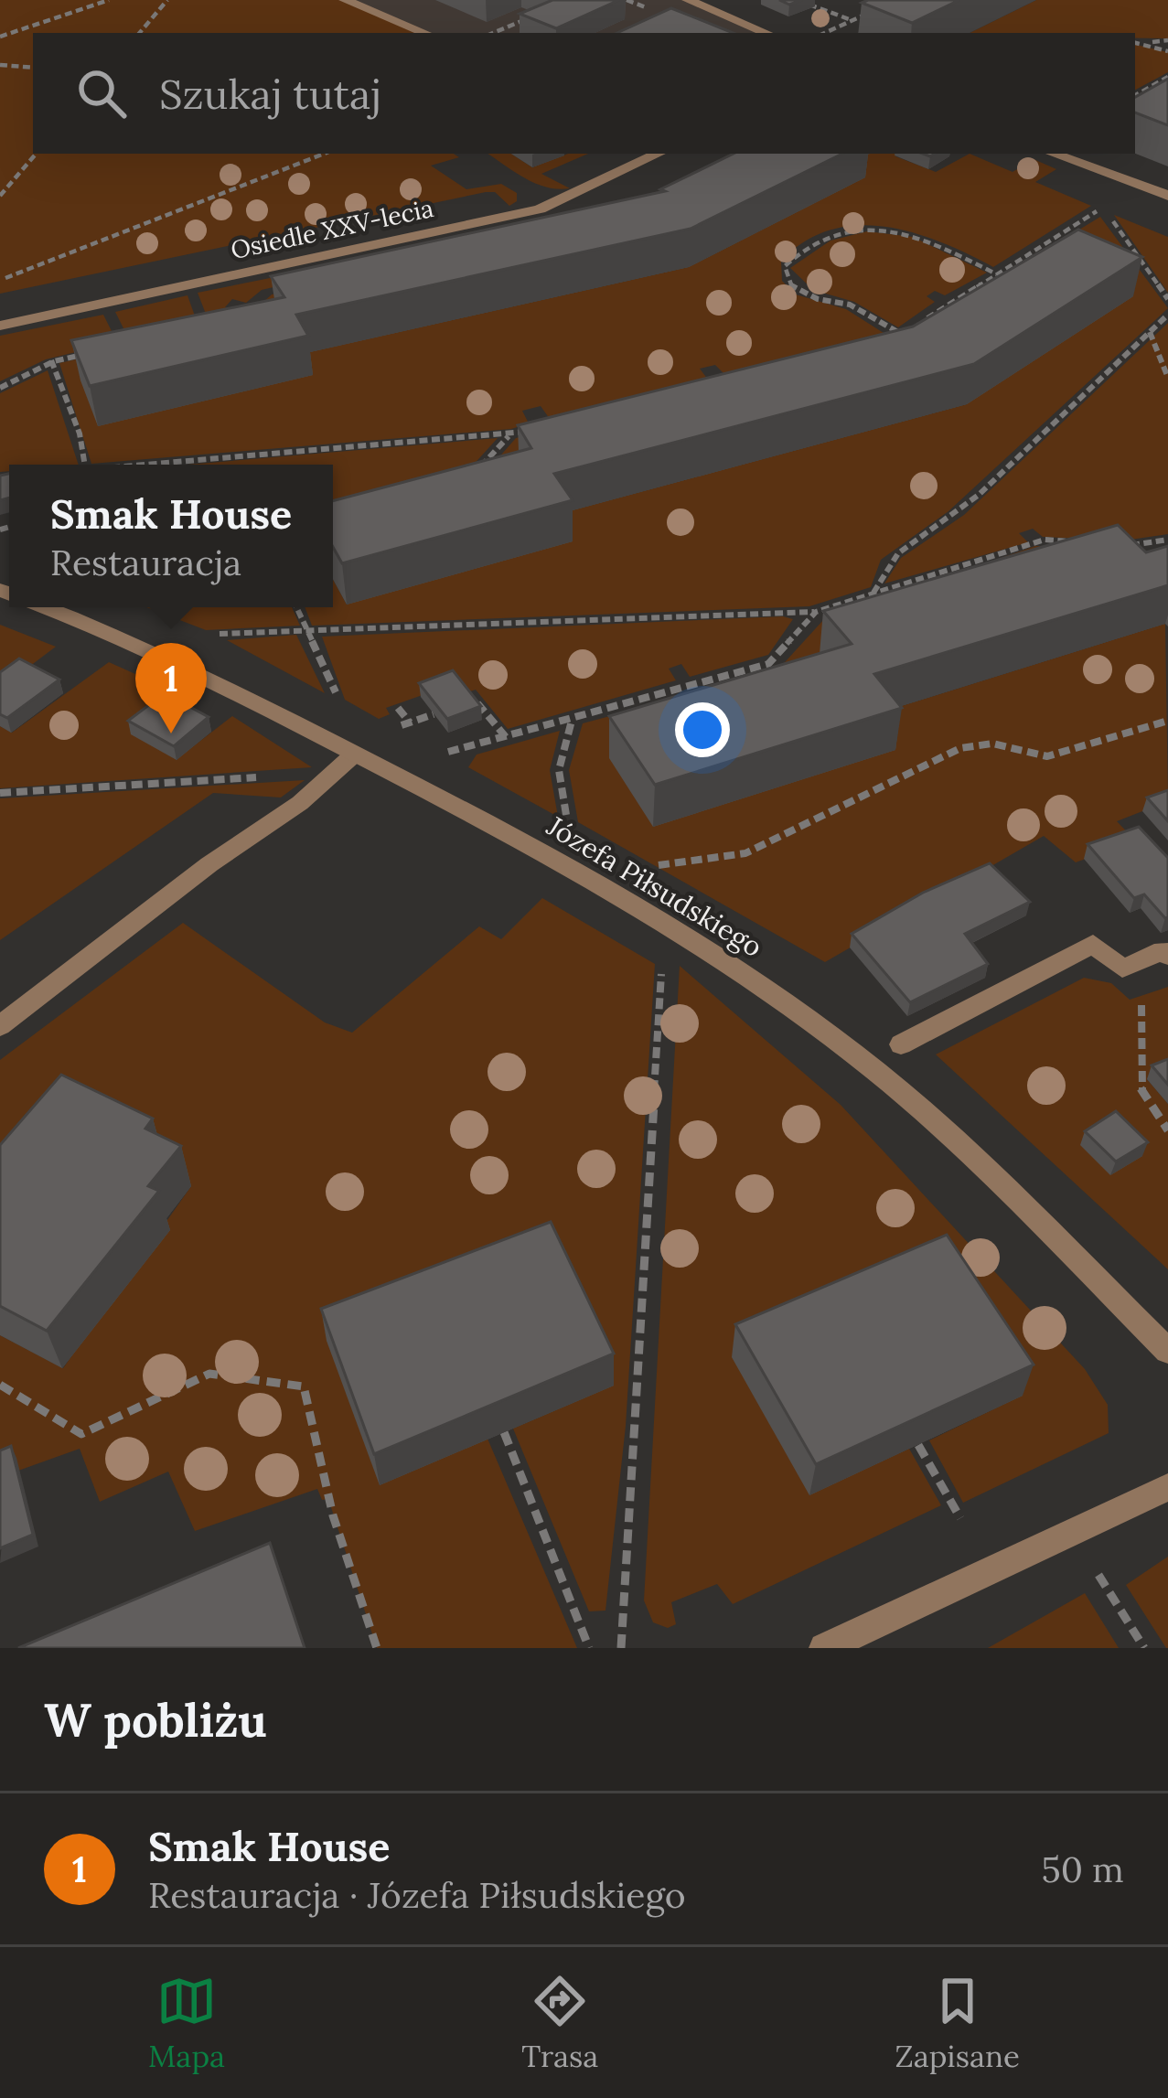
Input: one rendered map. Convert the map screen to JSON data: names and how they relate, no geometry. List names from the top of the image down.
{
  "streets": {
    "street": ["Osiedle XXV-lecia", "Józefa Piłsudskiego"]
  },
  "page": {
    "search": "Szukaj tutaj",
    "popup": ["Smak House", "Restauracja"],
    "pins": "1",
    "heading": "W pobliżu",
    "list": [
      {
        "mark": "1",
        "name": "Smak House",
        "note": "Restauracja · Józefa Piłsudskiego",
        "value": "50 m"
      }
    ],
    "nav": ["Mapa", "Trasa", "Zapisane"]
  }
}
